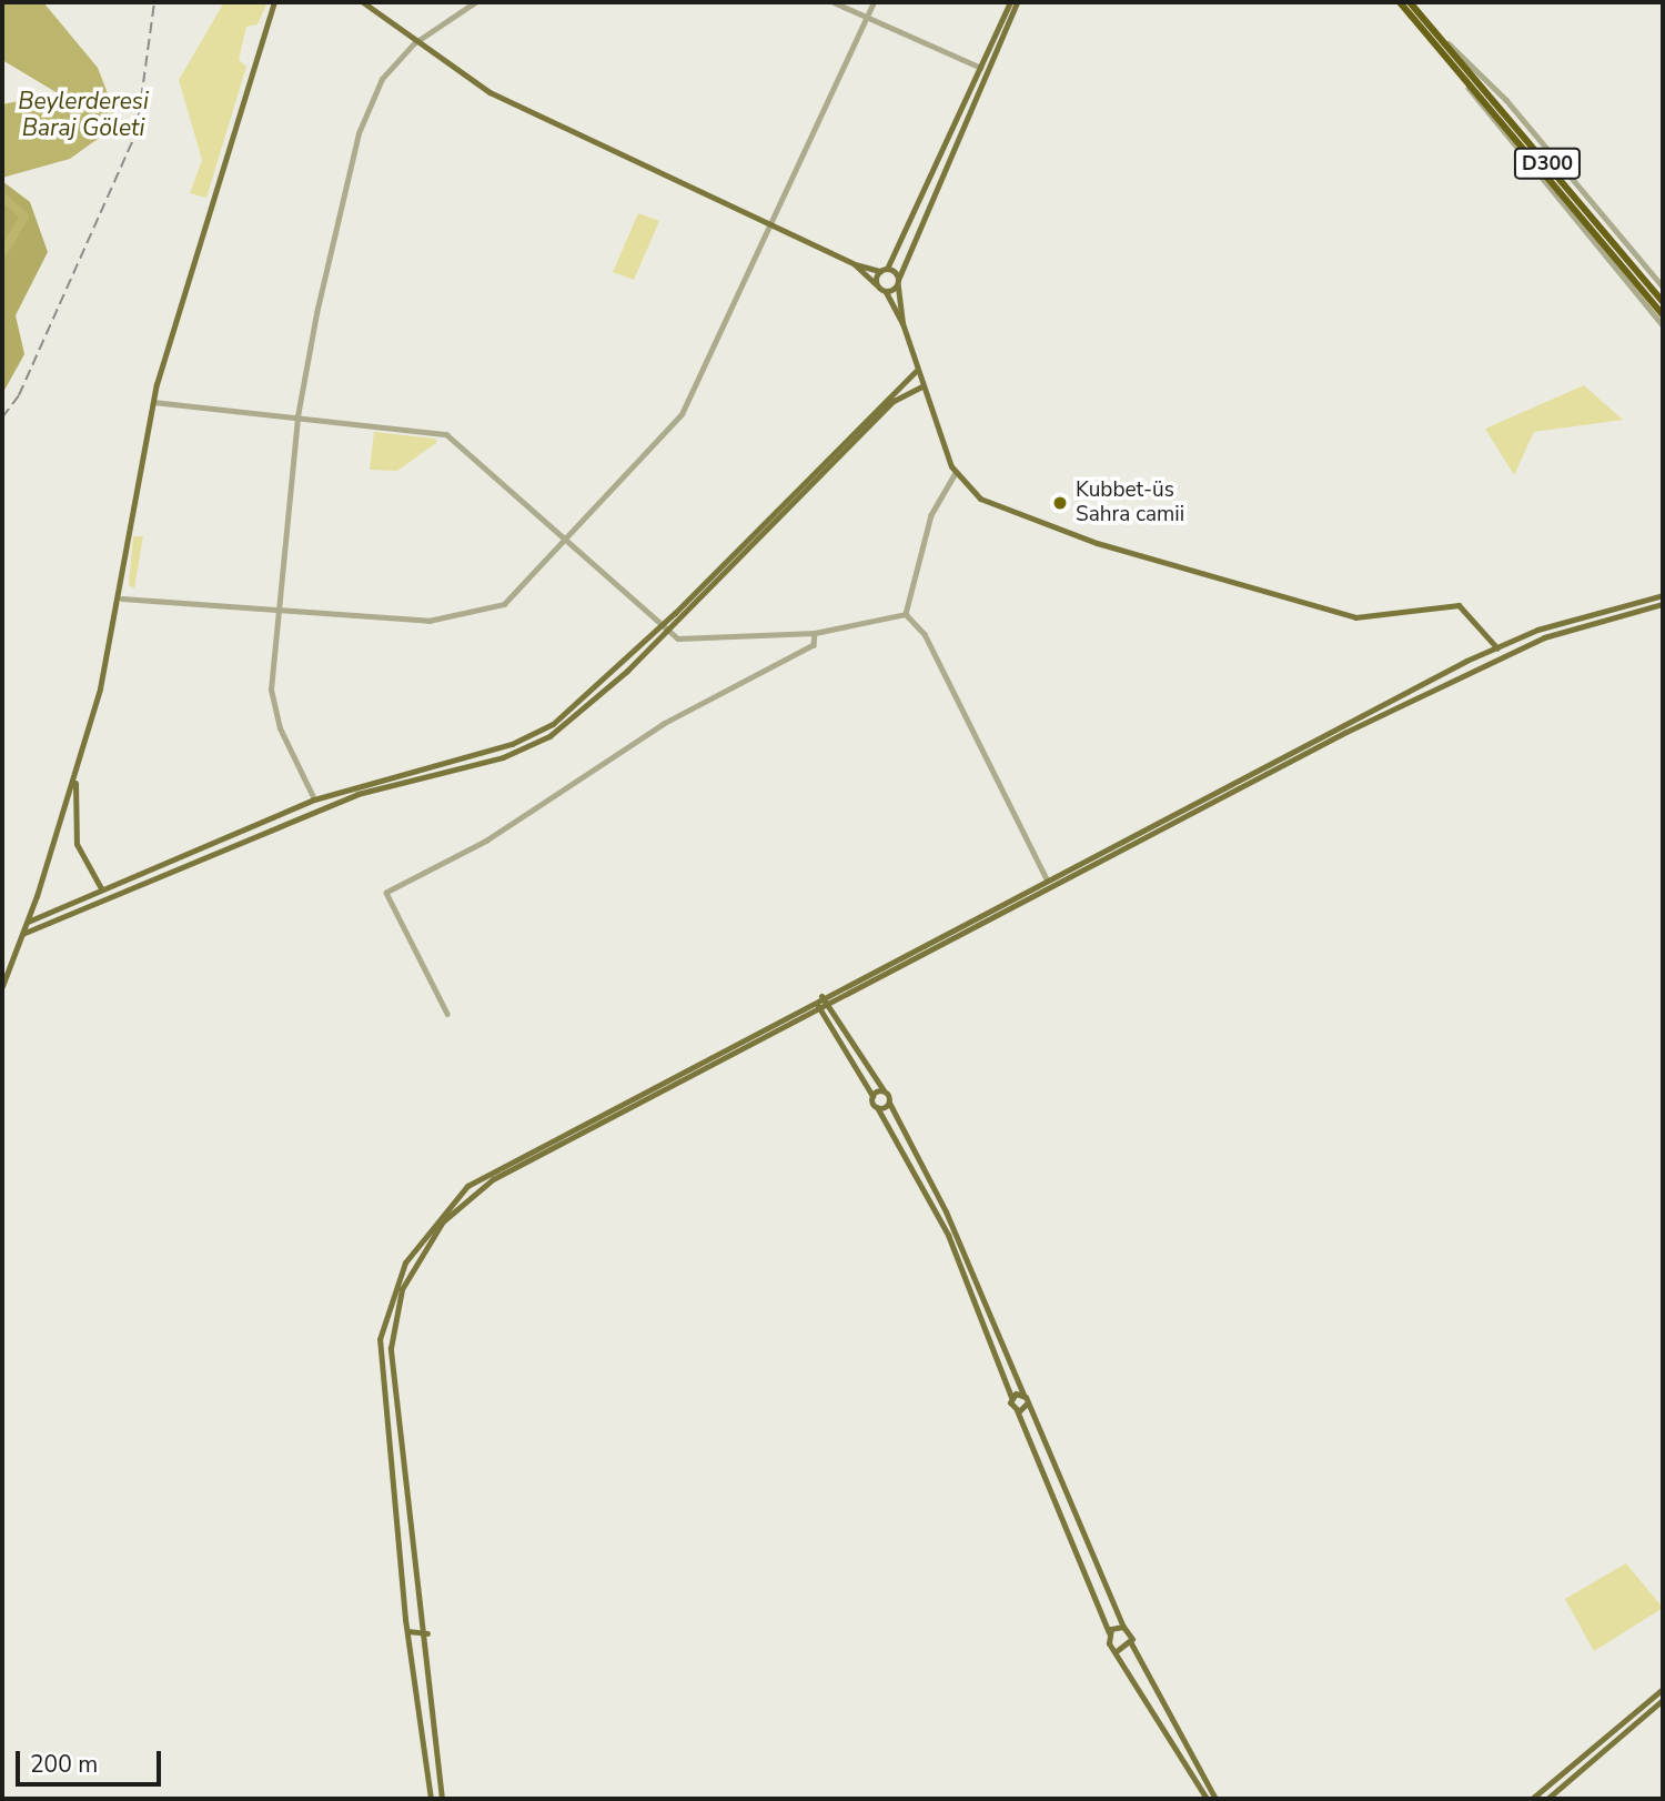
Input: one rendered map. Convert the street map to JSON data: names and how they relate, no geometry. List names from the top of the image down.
{
  "streets": {
    "highway": ["D300"]
  },
  "water": ["Beylerderesi Baraj Göleti"],
  "places": ["Kubbet-üs Sahra camii"],
  "scale_bar": "200 m"
}
